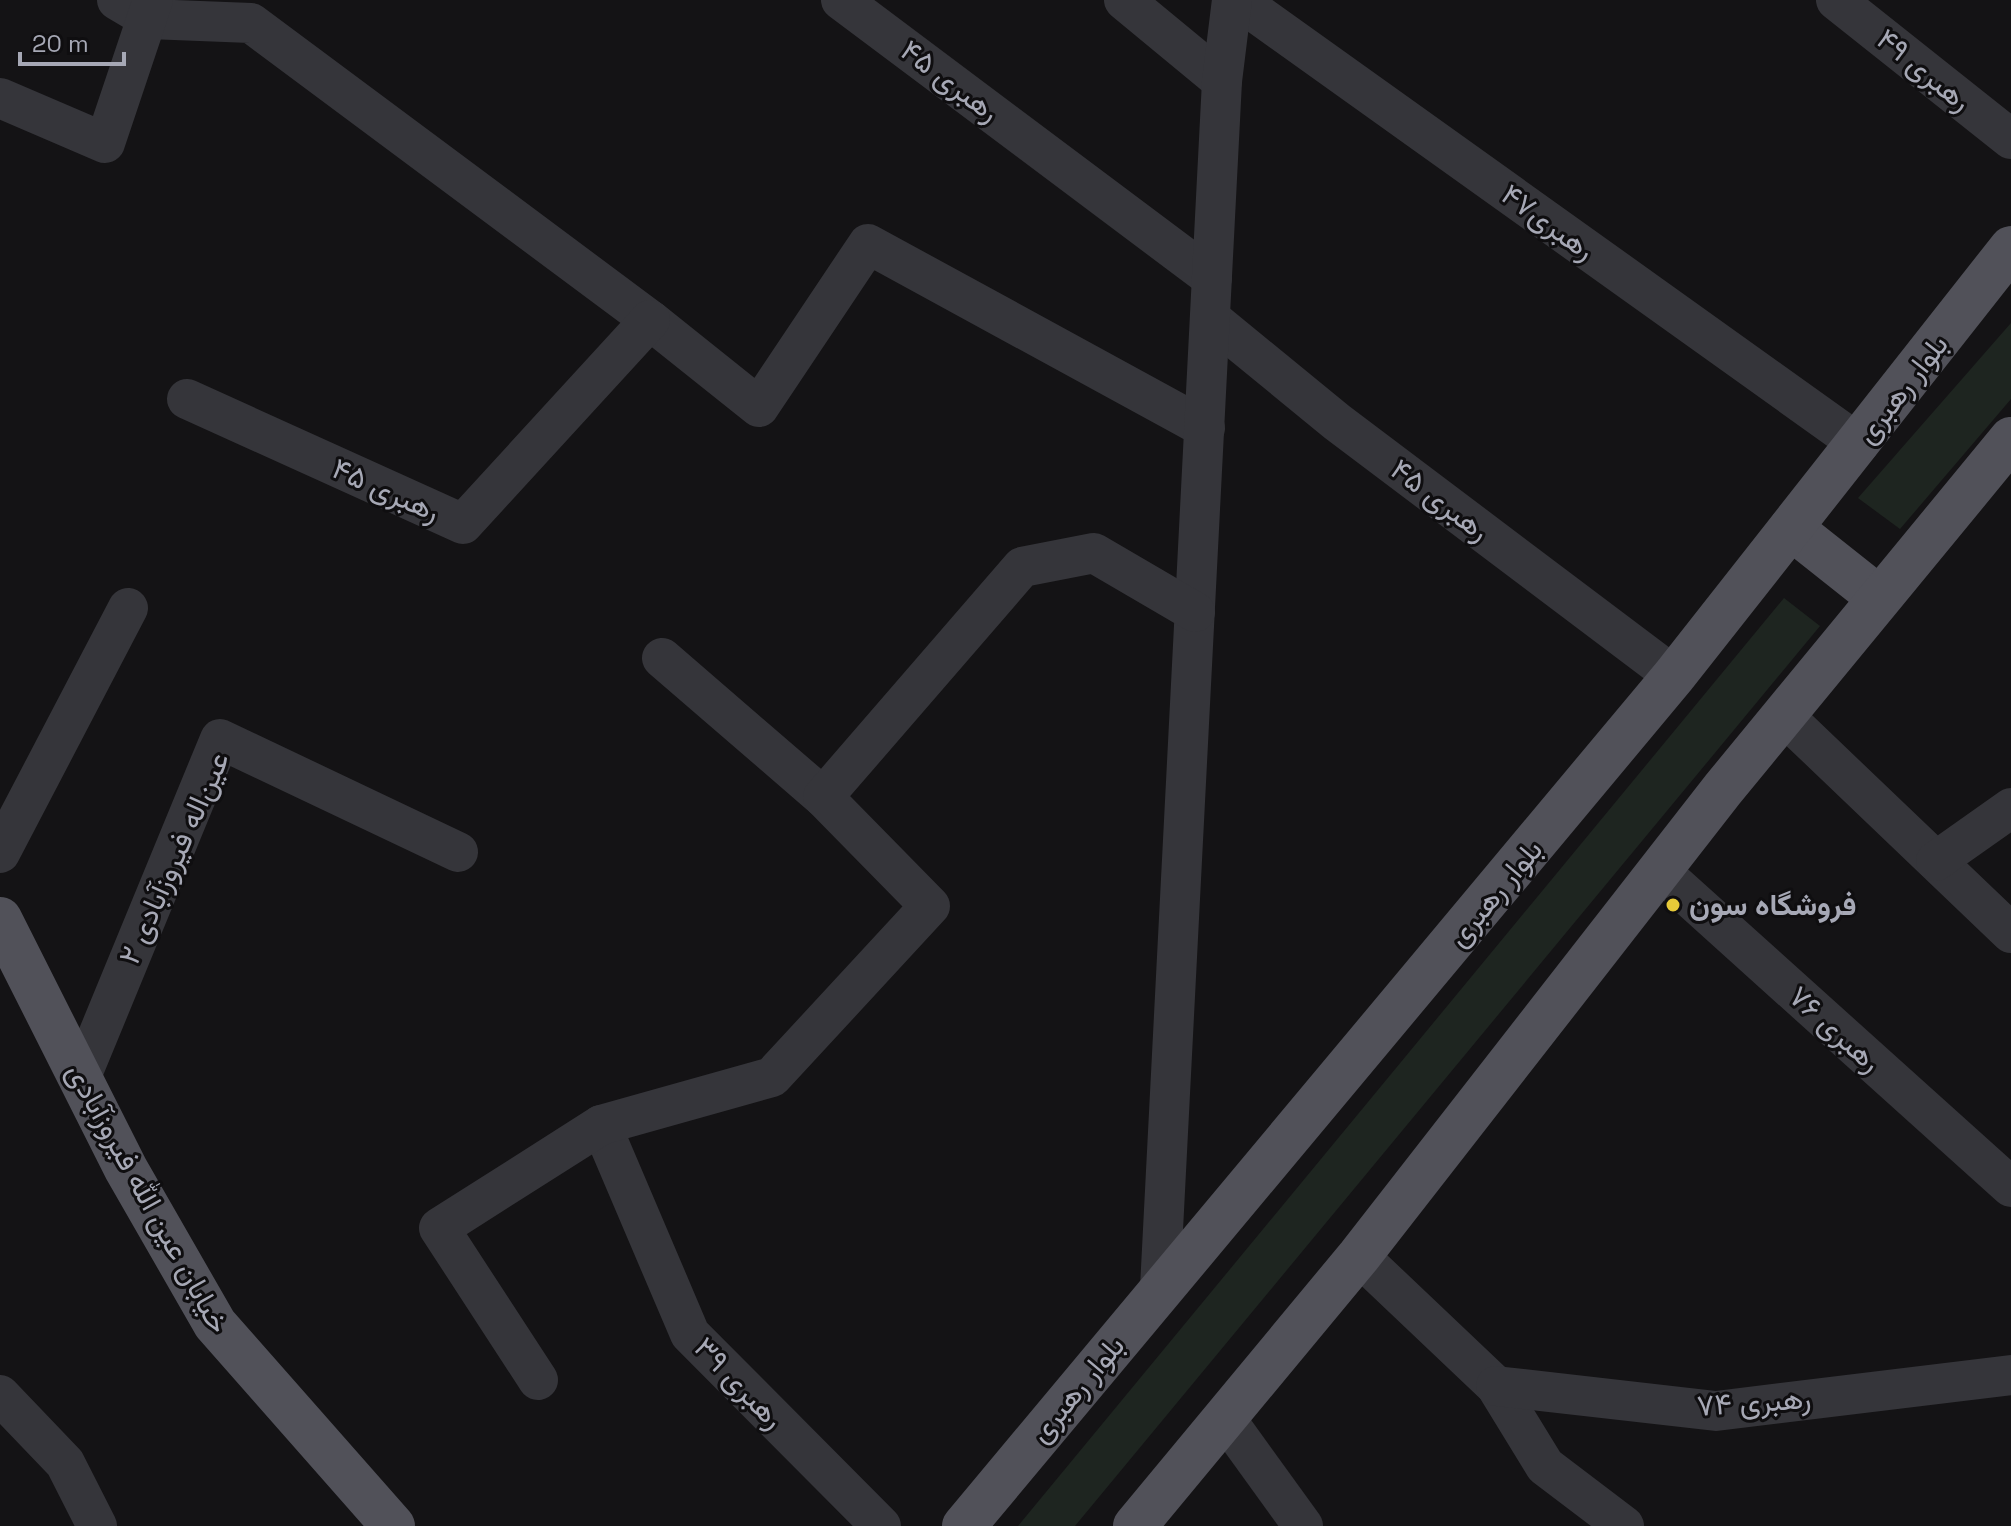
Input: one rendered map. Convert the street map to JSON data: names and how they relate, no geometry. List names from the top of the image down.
{
  "streets": {
    "main road": ["بلوار رهبری", "خیابان عین الله فیروزآبادی"],
    "street": [
      "رهبری ۴۹",
      "رهبری ۴۵",
      "۴۷رهبری",
      "عین‌اله فیروزآبادی ۲",
      "رهبری ۷۶",
      "رهبری ۳۹",
      "رهبری ۷۴"
    ]
  },
  "crossings": [
    ["رهبری ۴۵", "بلوار رهبری"],
    ["۴۷رهبری", "بلوار رهبری"],
    ["عین‌اله فیروزآبادی ۲", "خیابان عین الله فیروزآبادی"]
  ],
  "places": ["فروشگاه سون"],
  "scale_bar": "20 m"
}
